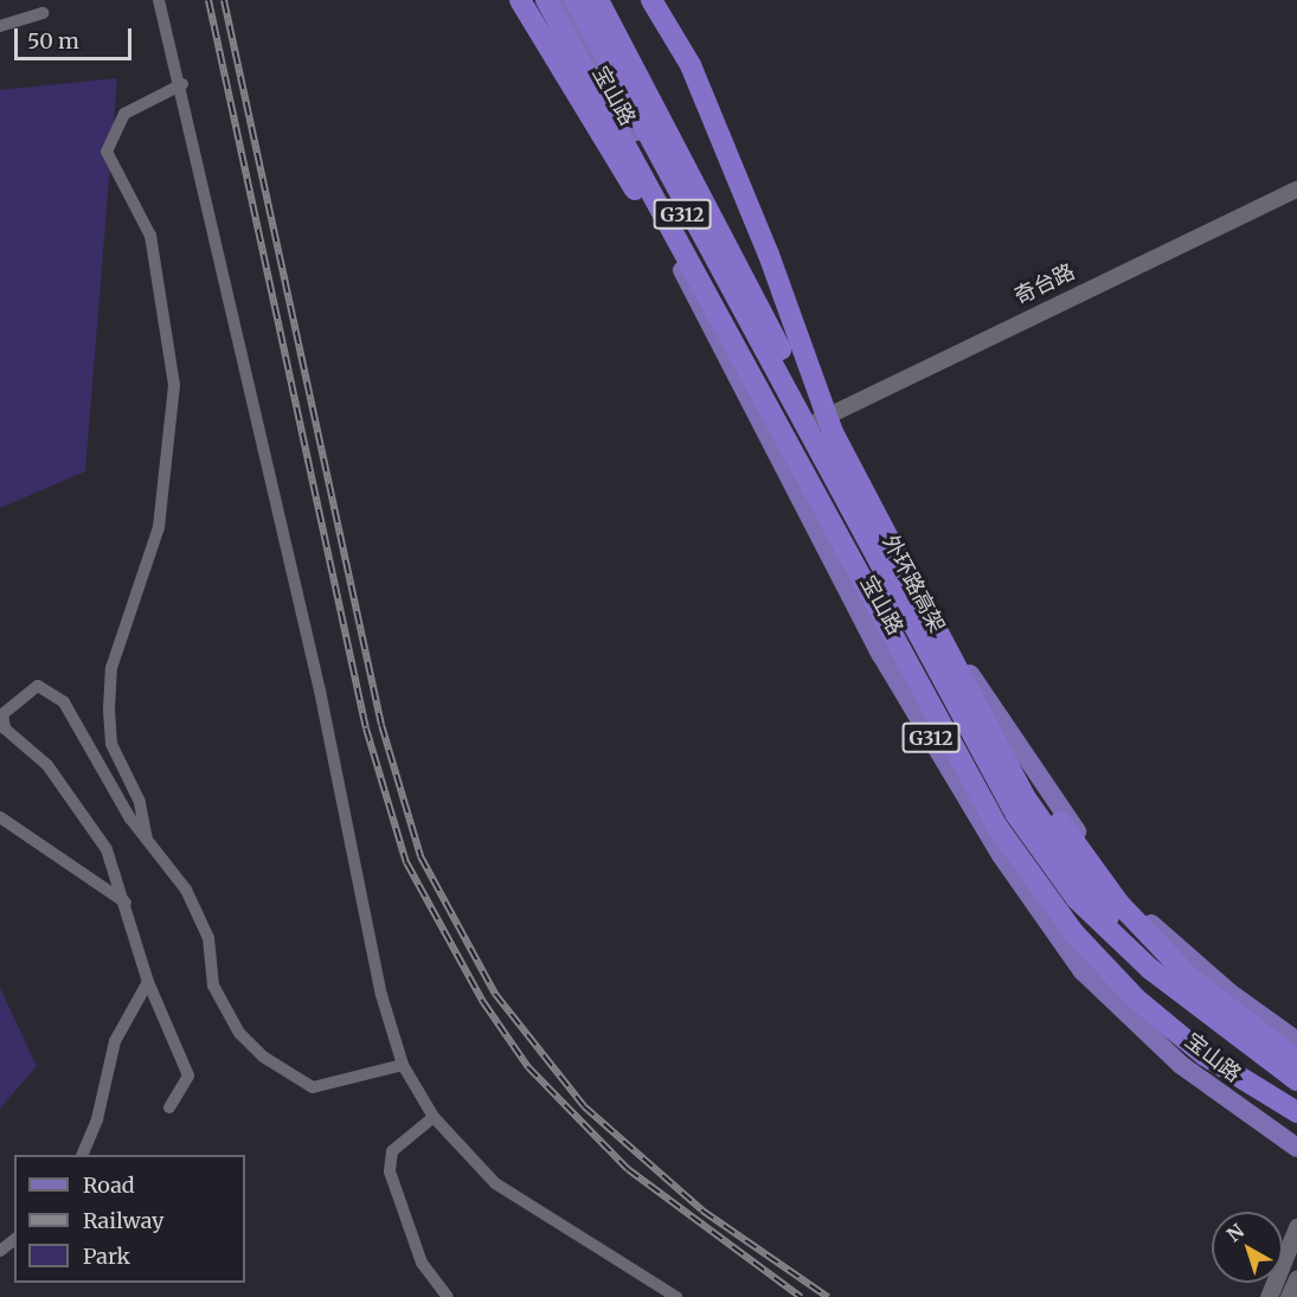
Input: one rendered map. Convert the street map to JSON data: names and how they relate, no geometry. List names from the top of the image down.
{
  "streets": {
    "highway": ["外环路高架"],
    "main road": ["宝山路", "G312"],
    "street": ["奇台路"]
  },
  "crossings": [
    ["宝山路", "奇台路"]
  ],
  "legend": ["Road", "Railway", "Park"],
  "scale_bar": "50 m",
  "north": "top left"
}
